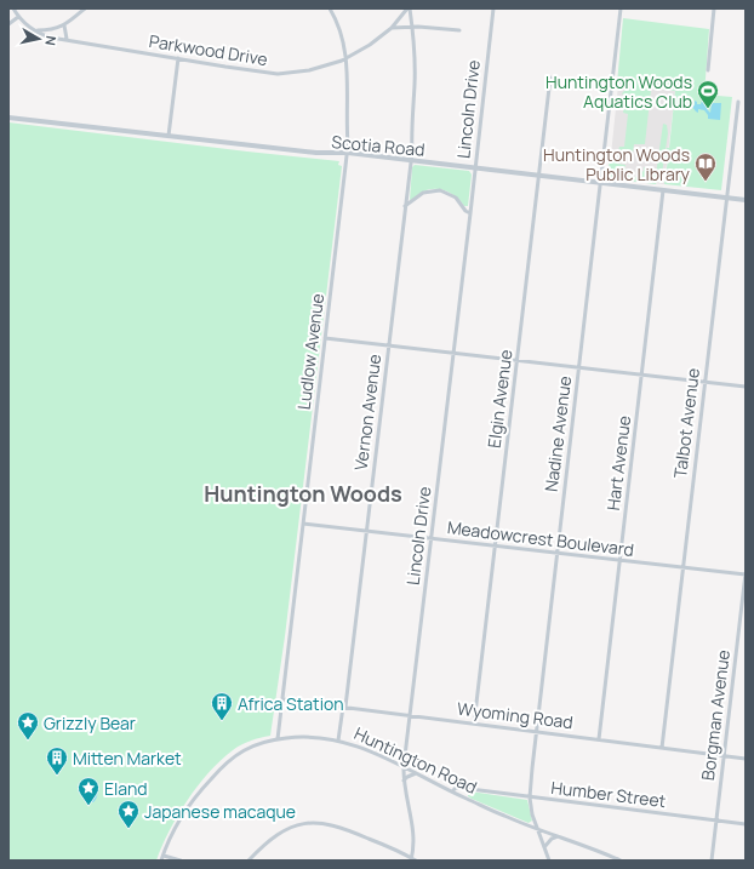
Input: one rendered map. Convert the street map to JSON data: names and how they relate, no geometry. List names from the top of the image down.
{
  "streets": {
    "street": [
      "Parkwood Drive",
      "Lincoln Drive",
      "Scotia Road",
      "Ludlow Avenue",
      "Elgin Avenue",
      "Vernon Avenue",
      "Talbot Avenue",
      "Nadine Avenue",
      "Hart Avenue",
      "Meadowcrest Boulevard",
      "Wyoming Road",
      "Borgman Avenue",
      "Huntington Road",
      "Humber Street"
    ]
  },
  "crossings": [
    ["Parkwood Drive", "Ludlow Avenue"],
    ["Parkwood Drive", "Vernon Avenue"],
    ["Lincoln Drive", "Scotia Road"],
    ["Lincoln Drive", "Meadowcrest Boulevard"],
    ["Lincoln Drive", "Wyoming Road"],
    ["Lincoln Drive", "Huntington Road"],
    ["Scotia Road", "Ludlow Avenue"],
    ["Scotia Road", "Elgin Avenue"],
    ["Scotia Road", "Vernon Avenue"],
    ["Scotia Road", "Talbot Avenue"],
    ["Scotia Road", "Nadine Avenue"],
    ["Scotia Road", "Hart Avenue"],
    ["Ludlow Avenue", "Meadowcrest Boulevard"],
    ["Ludlow Avenue", "Wyoming Road"],
    ["Ludlow Avenue", "Huntington Road"],
    ["Elgin Avenue", "Meadowcrest Boulevard"],
    ["Elgin Avenue", "Wyoming Road"],
    ["Vernon Avenue", "Meadowcrest Boulevard"],
    ["Vernon Avenue", "Wyoming Road"],
    ["Vernon Avenue", "Huntington Road"],
    ["Talbot Avenue", "Meadowcrest Boulevard"],
    ["Talbot Avenue", "Wyoming Road"],
    ["Nadine Avenue", "Meadowcrest Boulevard"],
    ["Nadine Avenue", "Wyoming Road"],
    ["Nadine Avenue", "Huntington Road"],
    ["Nadine Avenue", "Humber Street"],
    ["Hart Avenue", "Meadowcrest Boulevard"],
    ["Hart Avenue", "Wyoming Road"],
    ["Meadowcrest Boulevard", "Borgman Avenue"],
    ["Wyoming Road", "Borgman Avenue"],
    ["Borgman Avenue", "Humber Street"],
    ["Huntington Road", "Humber Street"]
  ],
  "districts": ["Huntington Woods"],
  "places": {
    "sports": ["Huntington Woods Aquatics Club"],
    "library": ["Huntington Woods Public Library"],
    "building": ["Africa Station", "Mitten Market"],
    "place": ["Grizzly Bear", "Eland", "Japanese macaque"]
  },
  "north": "right"
}
